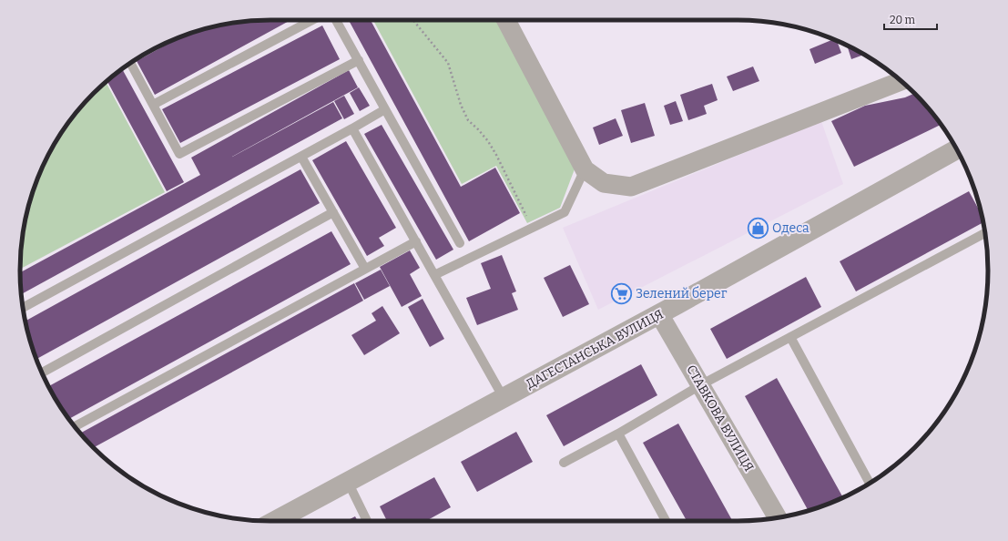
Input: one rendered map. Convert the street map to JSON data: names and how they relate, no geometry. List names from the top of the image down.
{
  "streets": {
    "street": ["ДАГЕСТАНСЬКА ВУЛИЦЯ", "СТАВКОВА ВУЛИЦЯ"]
  },
  "crossings": [
    ["ДАГЕСТАНСЬКА ВУЛИЦЯ", "СТАВКОВА ВУЛИЦЯ"]
  ],
  "places": {
    "shop": ["Одеса"],
    "supermarket": ["Зелений берег"]
  },
  "scale_bar": "20 m"
}
